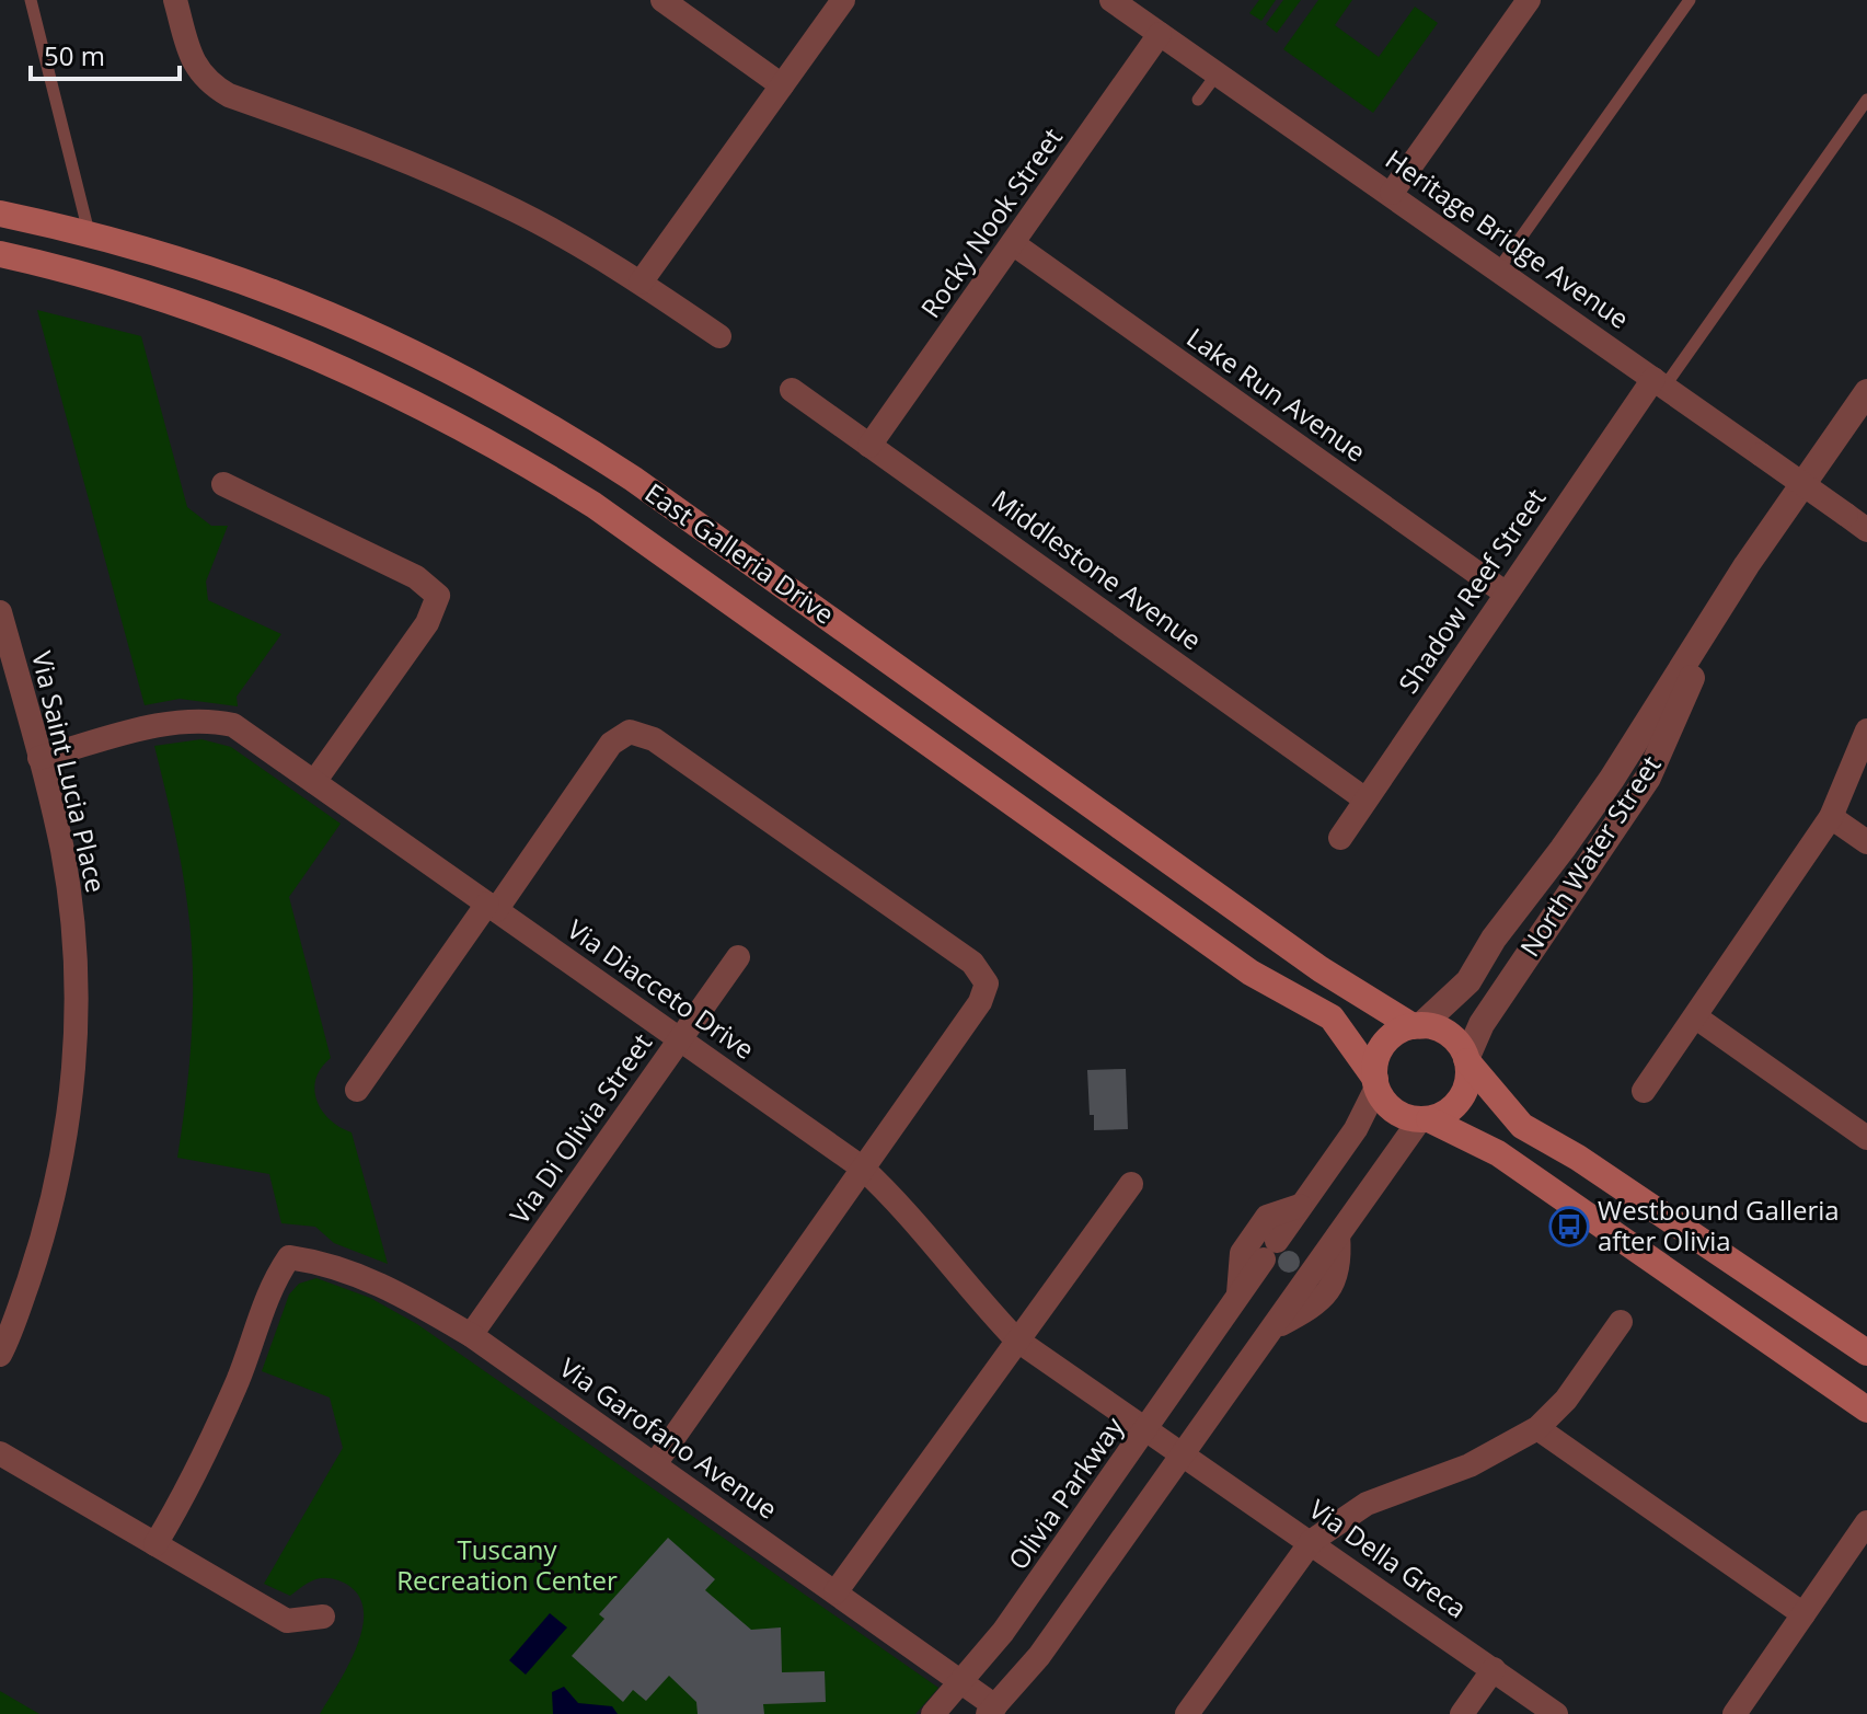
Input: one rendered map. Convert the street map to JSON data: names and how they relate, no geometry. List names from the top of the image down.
{
  "streets": {
    "main road": ["East Galleria Drive"],
    "street": [
      "Rocky Nook Street",
      "Heritage Bridge Avenue",
      "Lake Run Avenue",
      "Middlestone Avenue",
      "Shadow Reef Street",
      "Via Saint Lucia Place",
      "North Water Street",
      "Via Diacceto Drive",
      "Via Di Olivia Street",
      "Via Garofano Avenue",
      "Olivia Parkway",
      "Via Della Greca"
    ]
  },
  "crossings": [
    ["Rocky Nook Street", "Heritage Bridge Avenue"],
    ["Rocky Nook Street", "Lake Run Avenue"],
    ["Rocky Nook Street", "Middlestone Avenue"],
    ["Heritage Bridge Avenue", "Shadow Reef Street"],
    ["Lake Run Avenue", "Shadow Reef Street"],
    ["East Galleria Drive", "North Water Street"],
    ["East Galleria Drive", "Olivia Parkway"],
    ["Middlestone Avenue", "Shadow Reef Street"],
    ["Via Saint Lucia Place", "Via Diacceto Drive"],
    ["North Water Street", "Olivia Parkway"],
    ["Via Diacceto Drive", "Via Di Olivia Street"],
    ["Via Diacceto Drive", "Olivia Parkway"],
    ["Via Diacceto Drive", "Via Della Greca"],
    ["Via Di Olivia Street", "Via Garofano Avenue"],
    ["Via Garofano Avenue", "Olivia Parkway"]
  ],
  "parks": ["Tuscany Recreation Center"],
  "places": {
    "bus stop": ["Westbound Galleria after Olivia"]
  },
  "scale_bar": "50 m"
}
